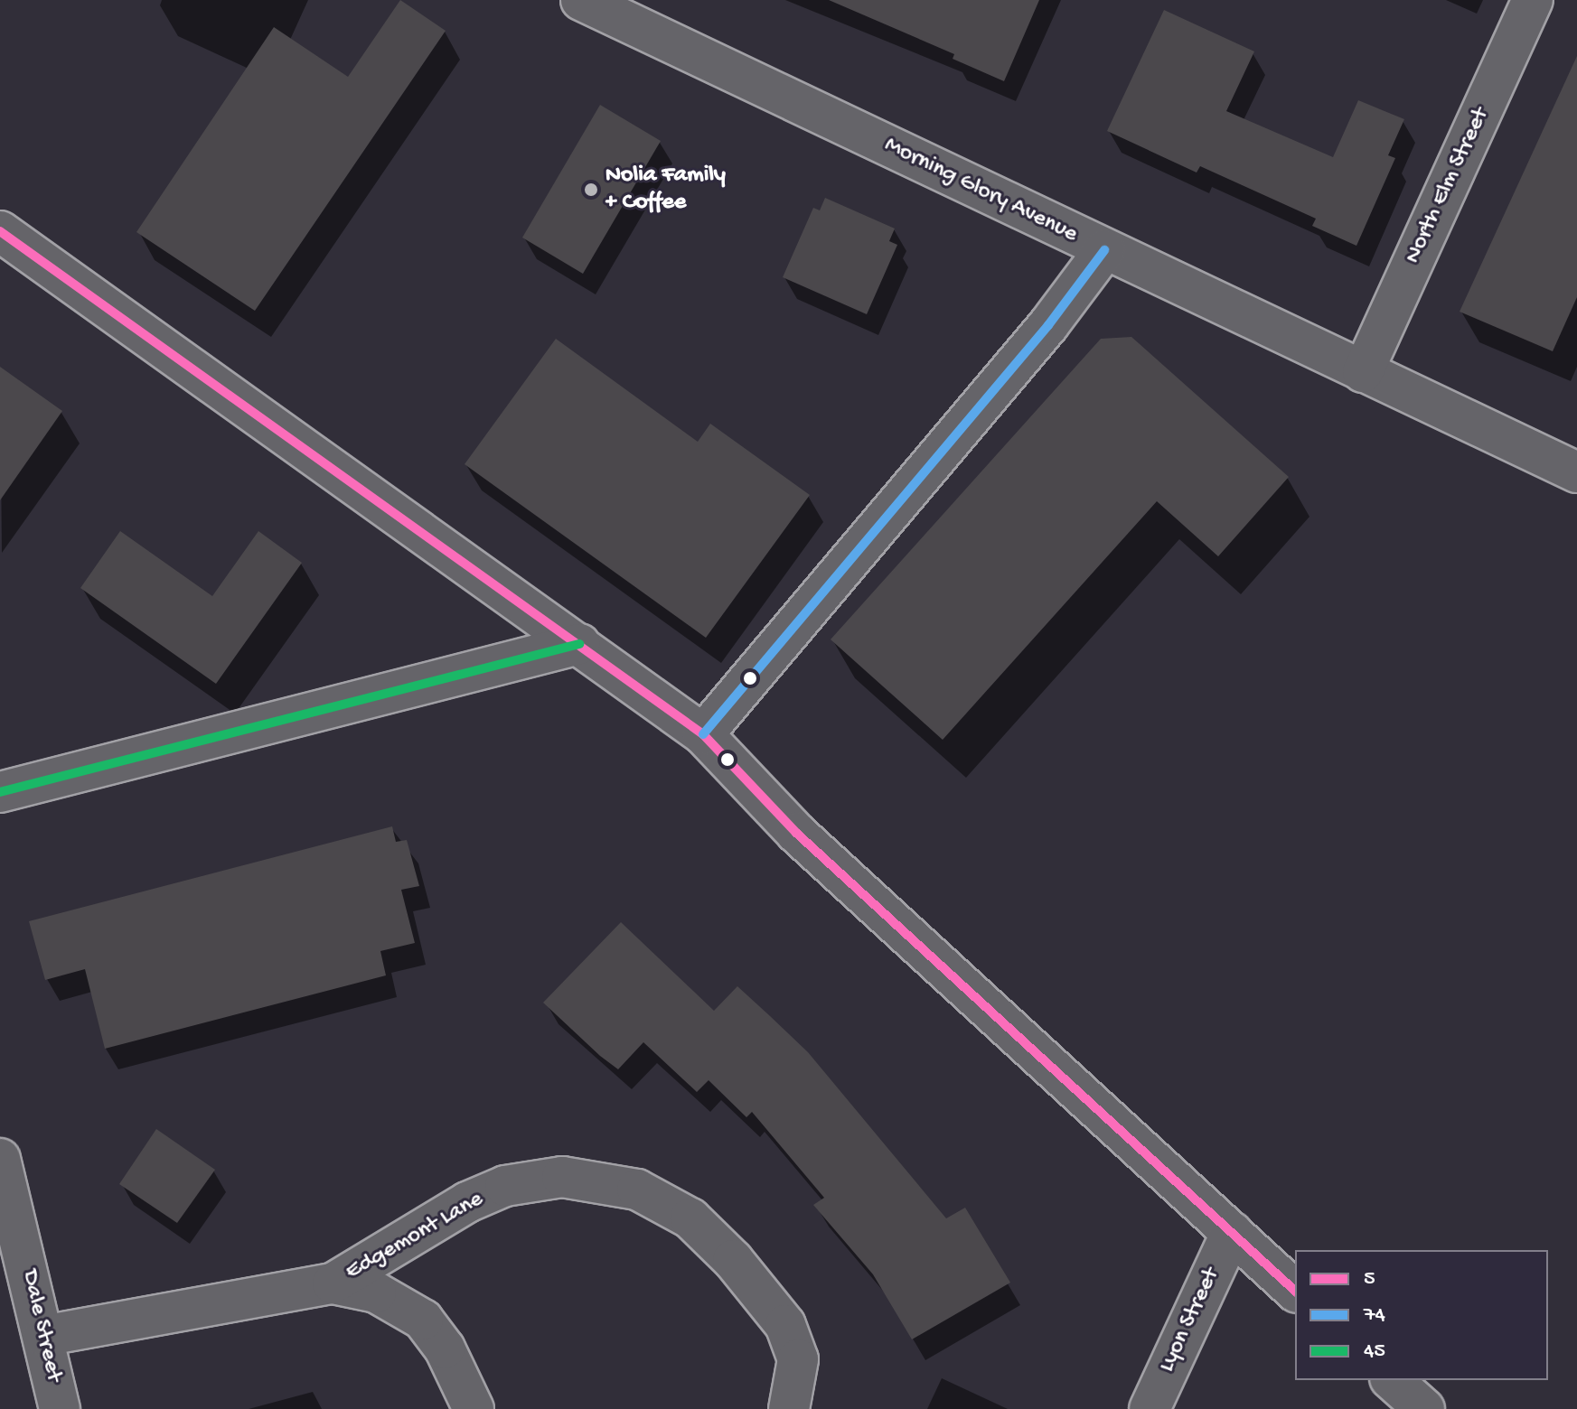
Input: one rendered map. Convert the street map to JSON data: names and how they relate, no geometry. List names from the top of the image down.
{
  "streets": {
    "street": [
      "North Elm Street",
      "Morning Glory Avenue",
      "Edgemont Lane",
      "Lyon Street",
      "Dale Street"
    ]
  },
  "crossings": [
    ["North Elm Street", "Morning Glory Avenue"],
    ["Edgemont Lane", "Dale Street"]
  ],
  "places": ["Nolia Family + Coffee"],
  "lines": ["transit line 5", "transit line 74", "transit line 45"],
  "legend": ["5", "74", "45"]
}
